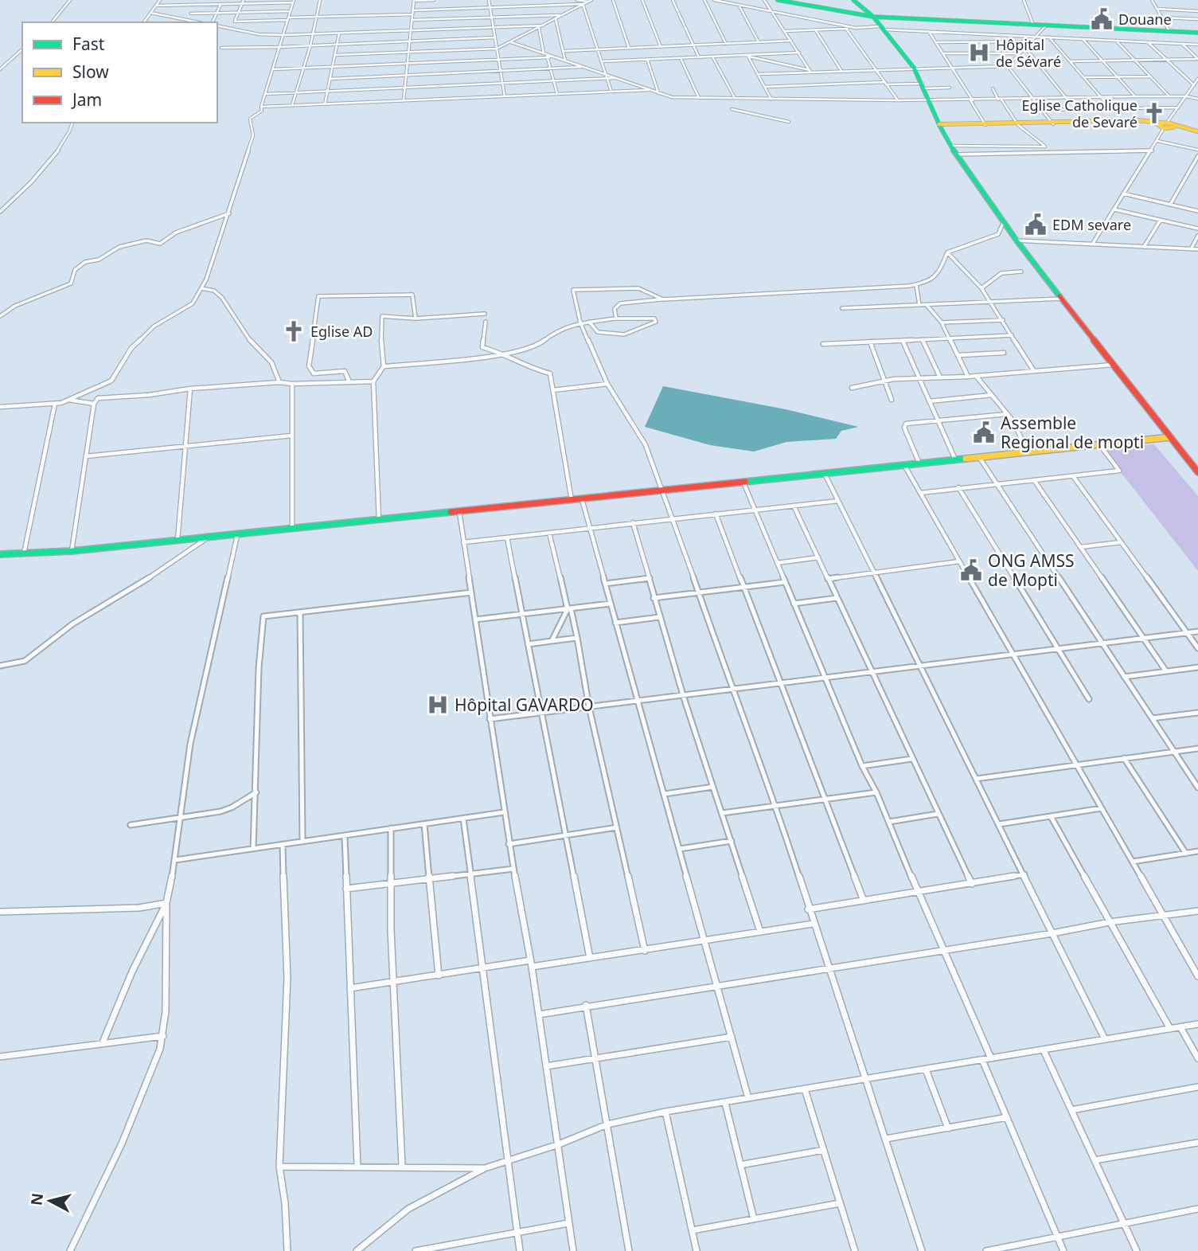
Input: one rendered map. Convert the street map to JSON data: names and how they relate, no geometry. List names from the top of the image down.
{
  "places": {
    "public building": [
      "Douane",
      "EDM sevare",
      "Assemble Regional de mopti",
      "ONG AMSS de Mopti"
    ],
    "hospital": ["Hôpital de Sévaré", "Hôpital GAVARDO"],
    "church": ["Eglise Catholique de Sevaré", "Eglise AD"]
  },
  "legend": ["Fast", "Slow", "Jam"],
  "north": "left"
}
